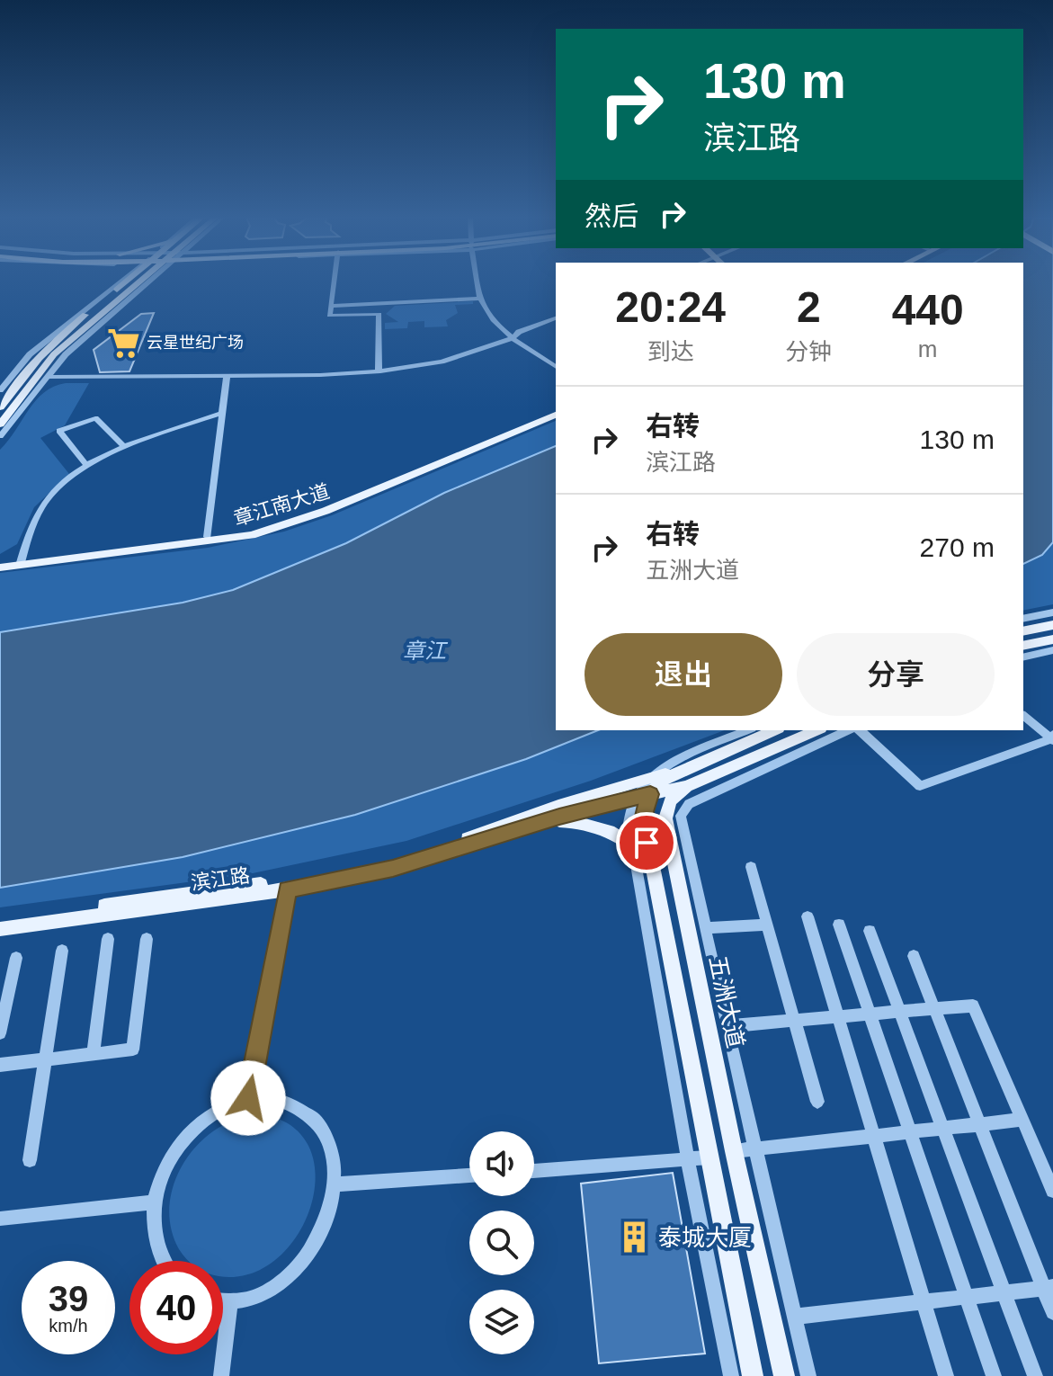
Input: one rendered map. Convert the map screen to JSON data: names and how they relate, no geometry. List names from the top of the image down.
{
  "streets": {
    "main road": ["章江南大道", "滨江路", "五洲大道"]
  },
  "crossings": [
    ["滨江路", "五洲大道"]
  ],
  "water": ["章江"],
  "places": {
    "supermarket": ["云星世纪广场"],
    "building": ["泰城大厦"]
  },
  "page": {
    "turn": ["130 m", "滨江路"],
    "then": "然后",
    "eta": [
      "20:24",
      "到达",
      "2",
      "分钟",
      "440",
      "m"
    ],
    "list": [
      {
        "name": "右转",
        "note": "滨江路",
        "value": "130 m"
      },
      {
        "name": "右转",
        "note": "五洲大道",
        "value": "270 m"
      }
    ],
    "buttons": ["退出", "分享"],
    "speed": "39 km/h",
    "limit": "40"
  }
}
